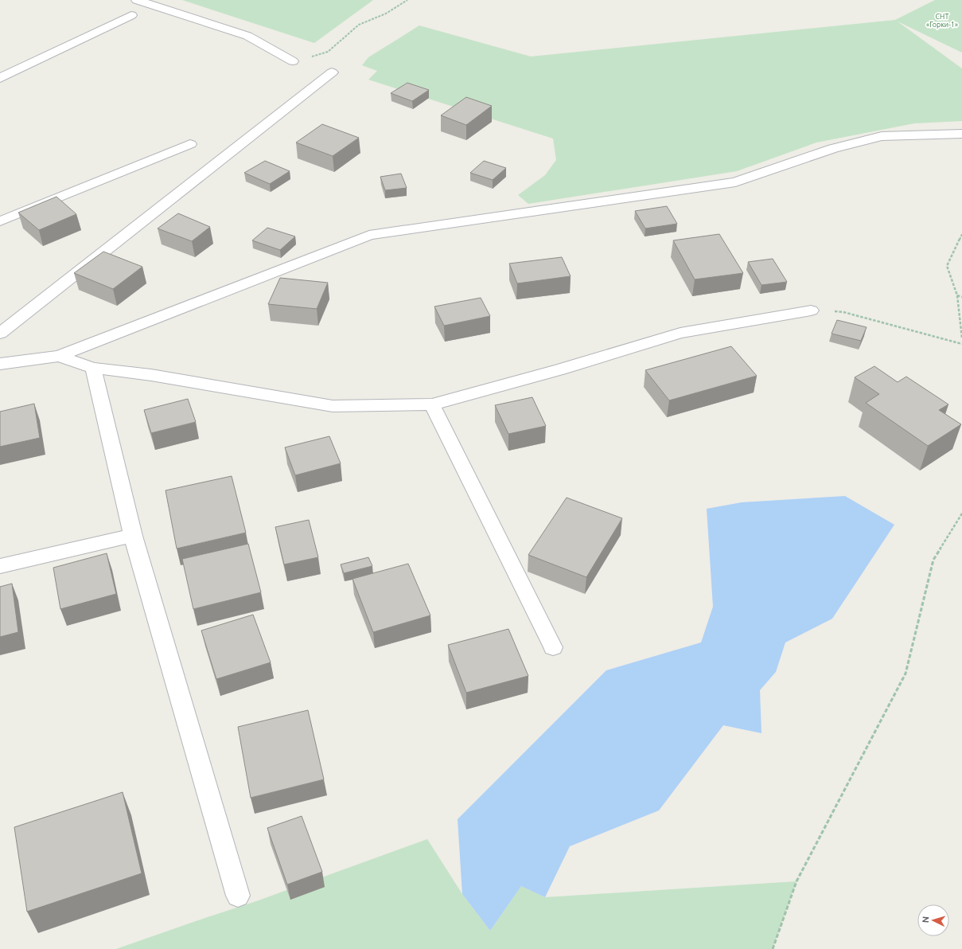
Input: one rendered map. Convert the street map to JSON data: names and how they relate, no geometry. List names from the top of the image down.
{
  "parks": ["СНТ «Горки-1»"],
  "north": "left"
}
